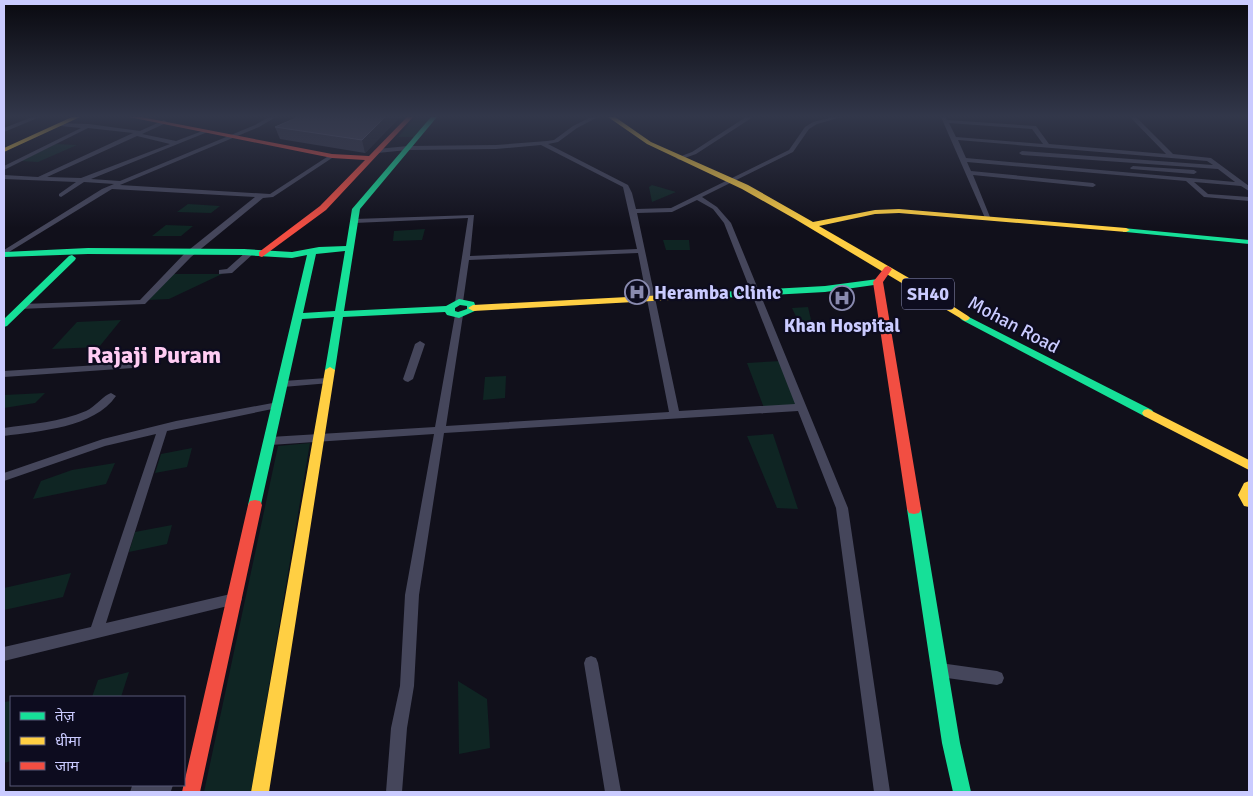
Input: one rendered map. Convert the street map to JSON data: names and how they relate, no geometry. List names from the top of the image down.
{
  "streets": {
    "street": ["SH40", "Mohan Road"]
  },
  "districts": ["Rajaji Puram"],
  "places": {
    "hospital": ["Heramba Clinic", "Khan Hospital"]
  },
  "legend": ["तेज़", "धीमा", "जाम"]
}
